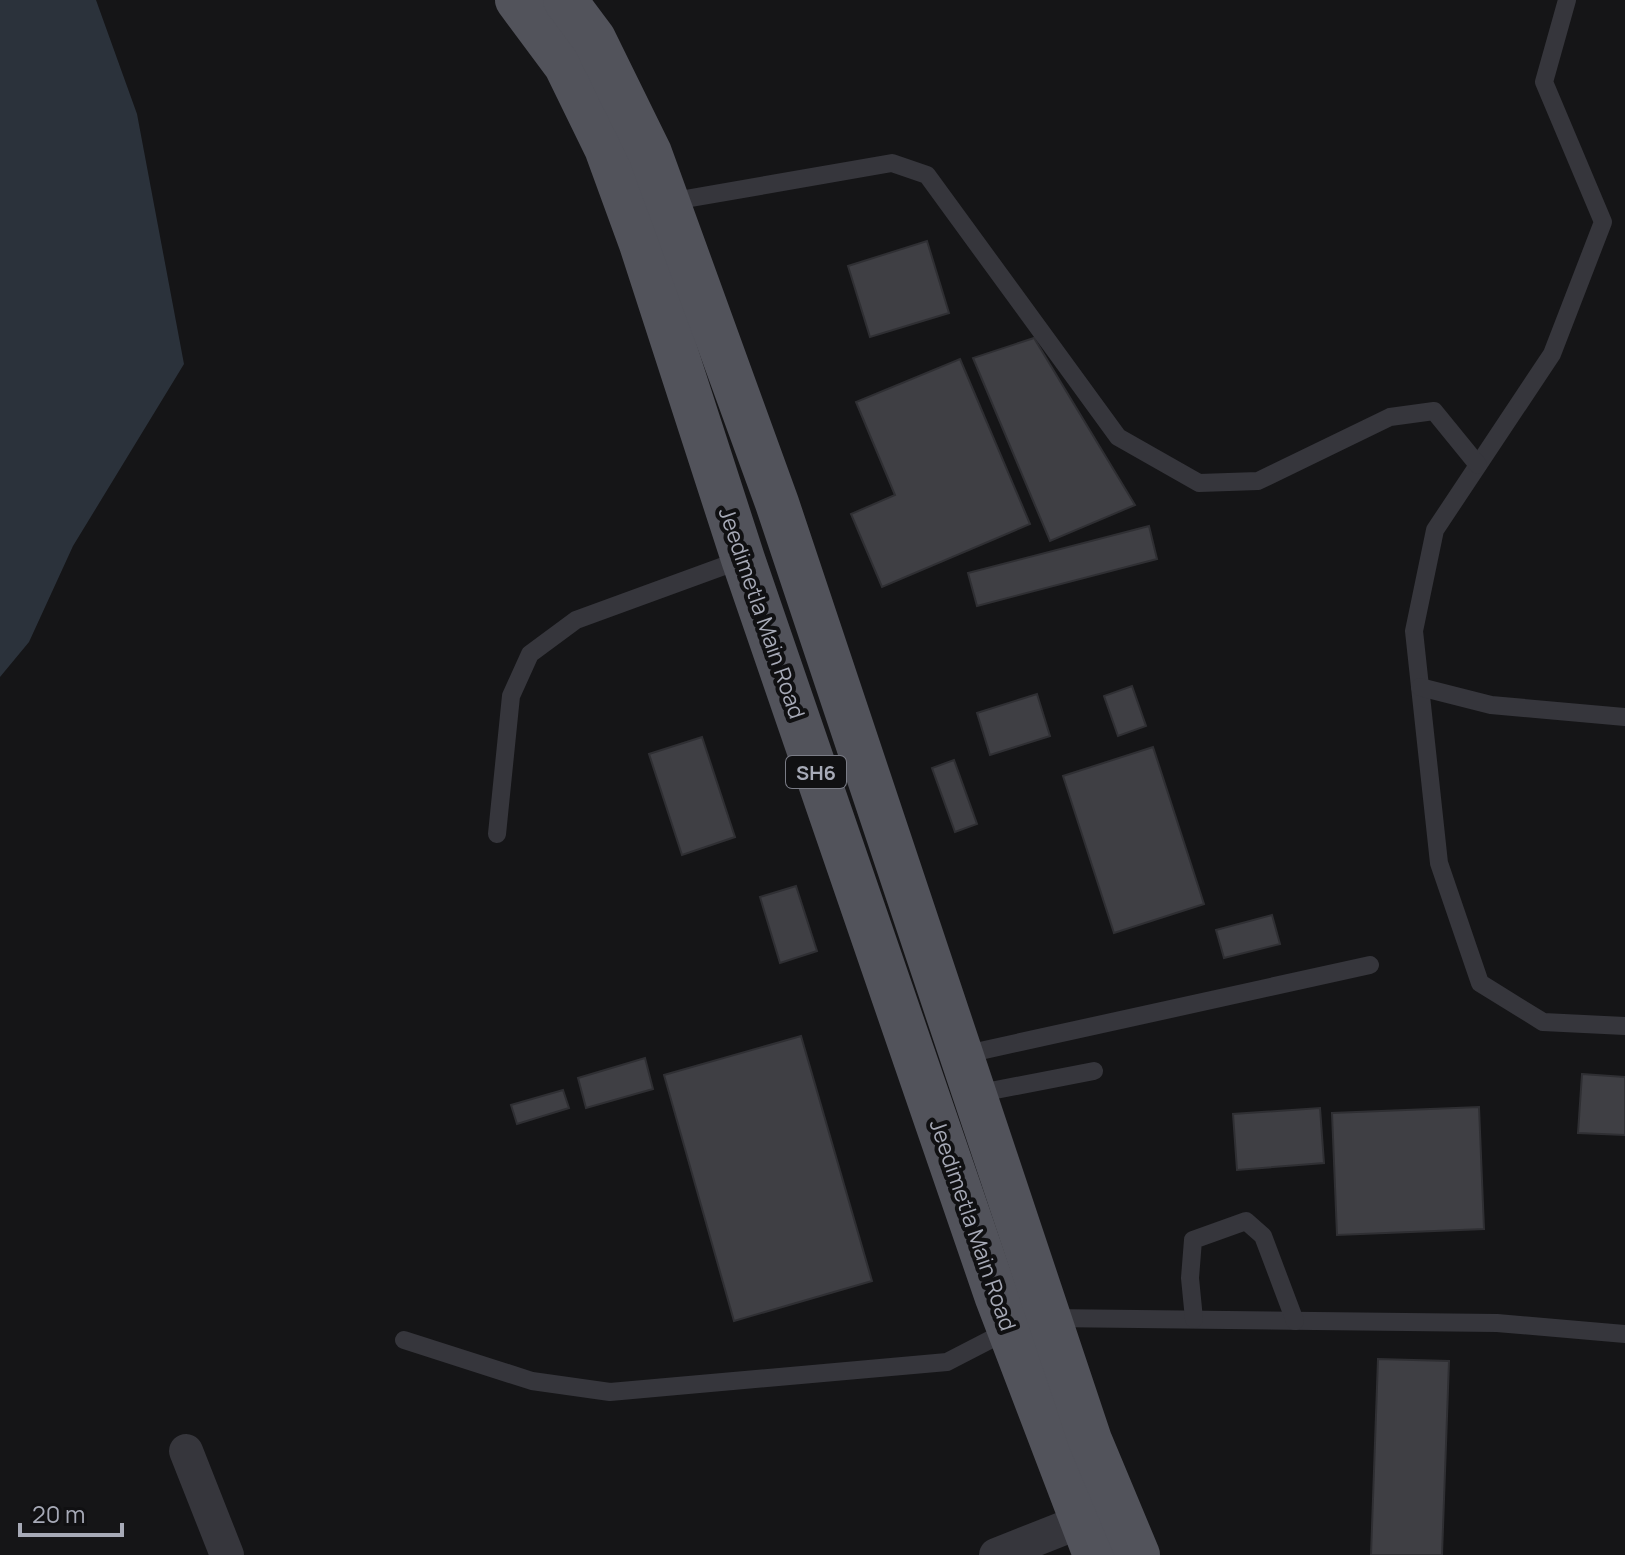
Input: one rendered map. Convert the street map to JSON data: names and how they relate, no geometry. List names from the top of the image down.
{
  "streets": {
    "main road": ["Jeedimetla Main Road", "SH6"]
  },
  "scale_bar": "20 m"
}
